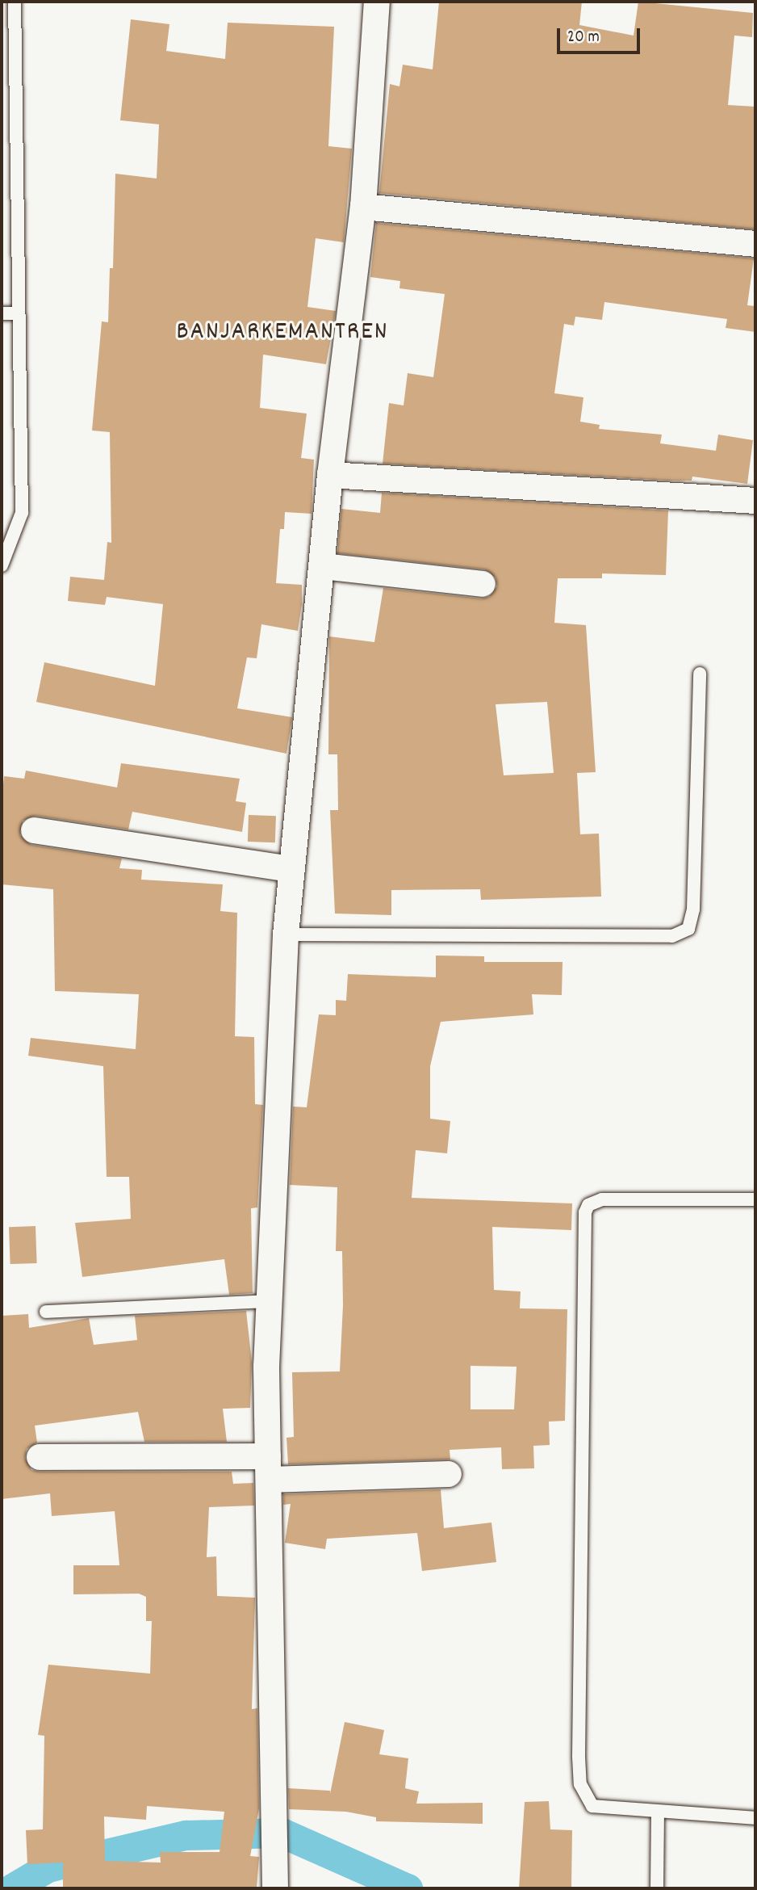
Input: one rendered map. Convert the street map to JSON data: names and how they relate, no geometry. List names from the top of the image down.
{
  "districts": ["BANJARKEMANTREN"],
  "scale_bar": "20 m"
}
